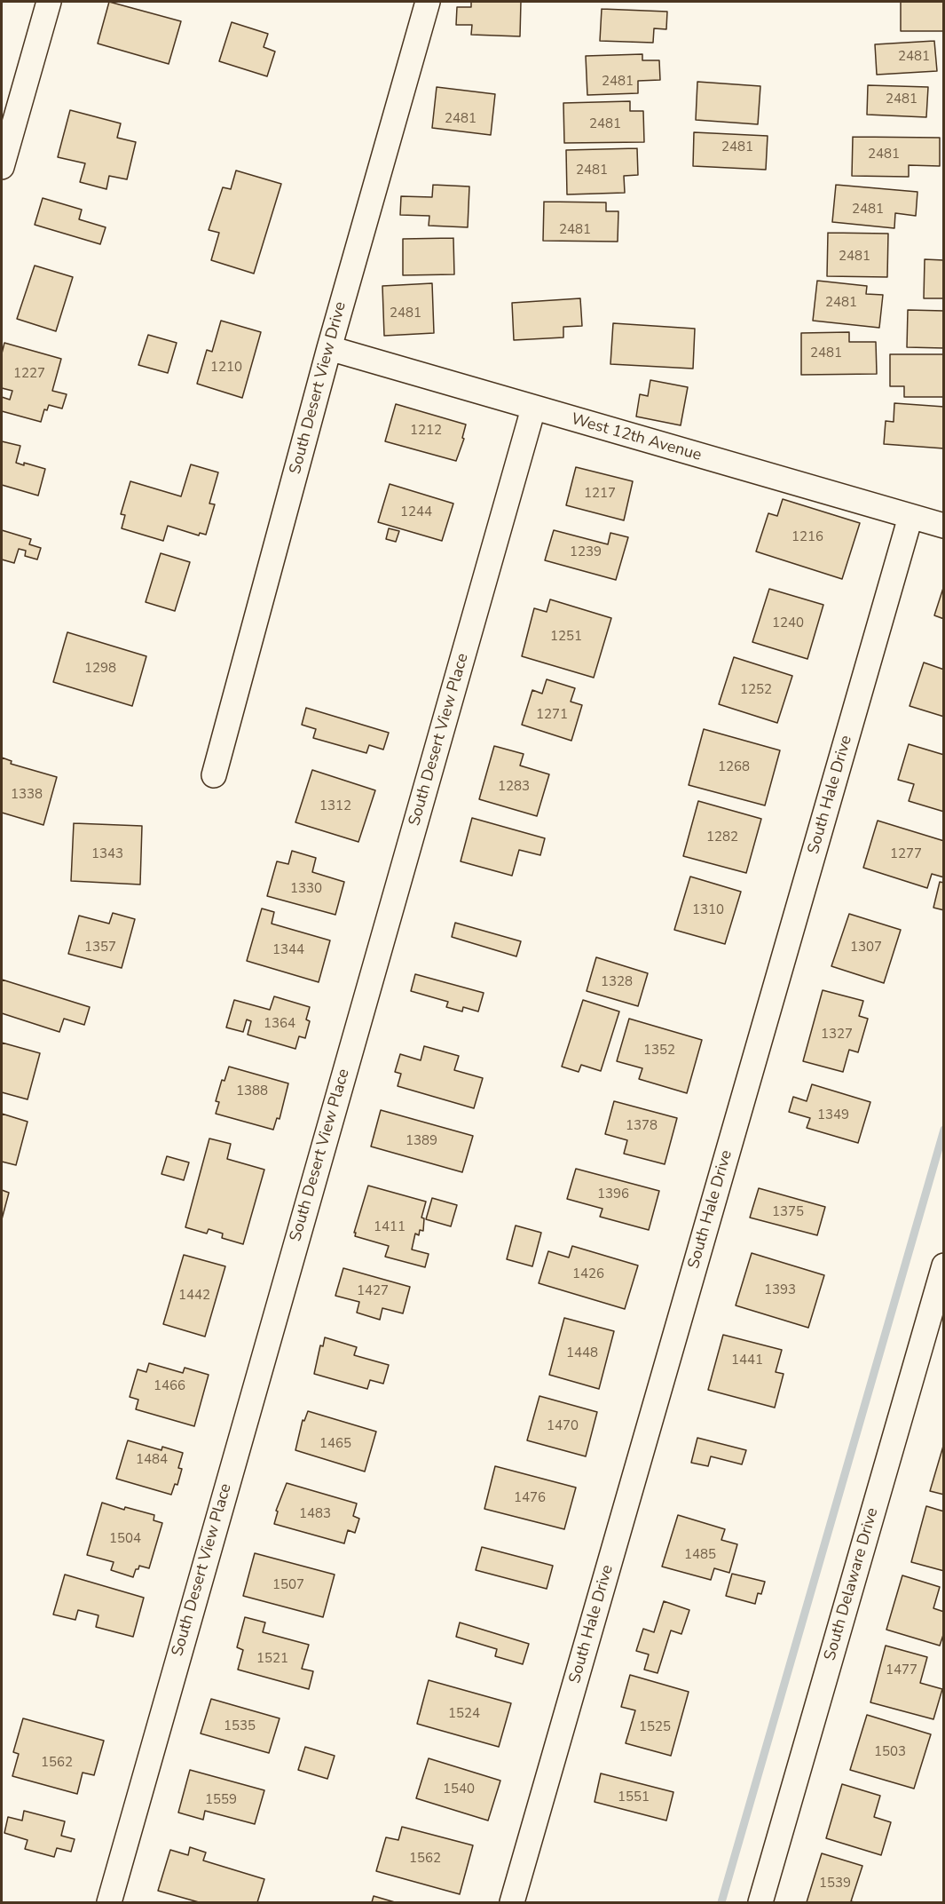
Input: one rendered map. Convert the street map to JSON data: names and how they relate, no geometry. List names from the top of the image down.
{
  "streets": {
    "street": [
      "South Desert View Drive",
      "West 12th Avenue",
      "South Desert View Place",
      "South Hale Drive",
      "South Delaware Drive"
    ]
  },
  "crossings": [
    ["South Desert View Drive", "West 12th Avenue"],
    ["West 12th Avenue", "South Desert View Place"],
    ["West 12th Avenue", "South Hale Drive"]
  ],
  "house_numbers": [
    "2481",
    "2481",
    "2481",
    "2481",
    "2481",
    "2481",
    "2481",
    "2481",
    "2481",
    "2481",
    "2481",
    "2481",
    "2481",
    "2481",
    "1210",
    "1227",
    "1212",
    "1217",
    "1244",
    "1216",
    "1239",
    "1240",
    "1251",
    "1298",
    "1252",
    "1271",
    "1268",
    "1283",
    "1338",
    "1312",
    "1282",
    "1343",
    "1277",
    "1330",
    "1310",
    "1357",
    "1307",
    "1344",
    "1328",
    "1364",
    "1327",
    "1352",
    "1388",
    "1349",
    "1378",
    "1389",
    "1396",
    "1375",
    "1411",
    "1426",
    "1393",
    "1427",
    "1442",
    "1448",
    "1441",
    "1466",
    "1470",
    "1465",
    "1484",
    "1476",
    "1483",
    "1504",
    "1485",
    "1507",
    "1521",
    "1477",
    "1524",
    "1535",
    "1525",
    "1503",
    "1562",
    "1540",
    "1551",
    "1559",
    "1562",
    "1539"
  ]
}
